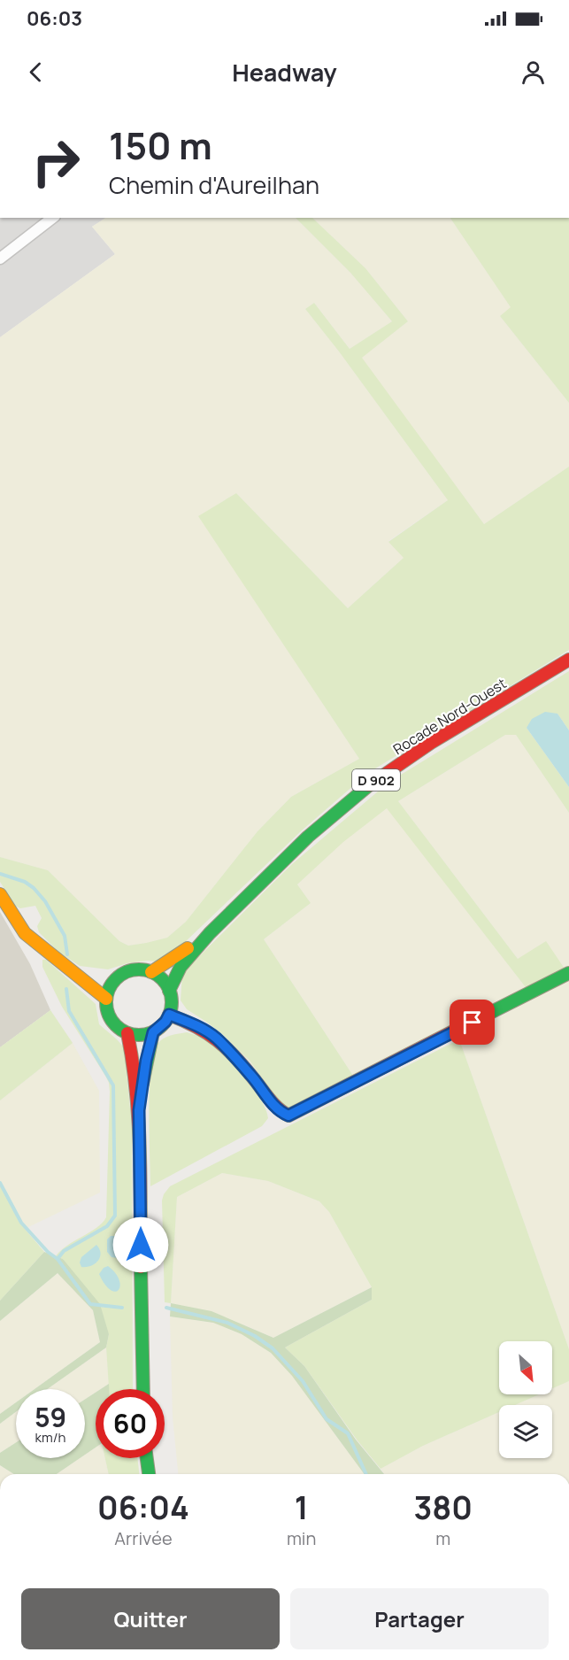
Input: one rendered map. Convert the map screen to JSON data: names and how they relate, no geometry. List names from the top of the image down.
{
  "streets": {
    "main road": ["Rocade Nord-Ouest", "D 902"]
  },
  "north": "bottom right",
  "page": {
    "status": "06:03",
    "header": "Headway",
    "turn": ["150 m", "Chemin d'Aureilhan"],
    "speed": "59 km/h",
    "limit": "60",
    "eta": [
      "06:04",
      "Arrivée",
      "1",
      "min",
      "380",
      "m"
    ],
    "buttons": ["Quitter", "Partager"]
  }
}
